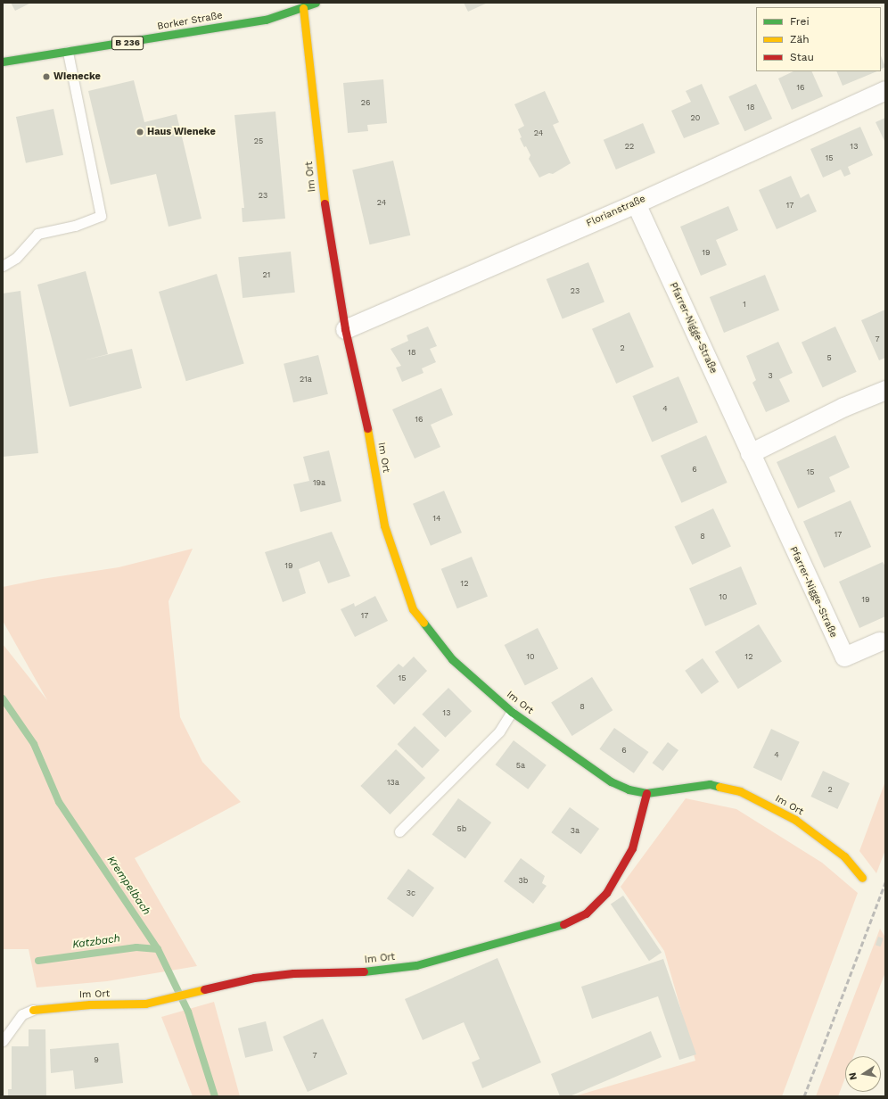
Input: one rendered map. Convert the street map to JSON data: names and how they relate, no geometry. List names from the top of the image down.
{
  "streets": {
    "street": [
      "Borker Straße",
      "B 236",
      "Im Ort",
      "Florianstraße",
      "Pfarrer-Nigge-Straße"
    ]
  },
  "crossings": [
    ["Borker Straße", "Im Ort"],
    ["Im Ort", "Florianstraße"],
    ["Florianstraße", "Pfarrer-Nigge-Straße"]
  ],
  "water": ["Krempelbach", "Katzbach"],
  "places": ["Wienecke", "Haus Wieneke"],
  "house_numbers": [
    "16",
    "26",
    "18",
    "20",
    "24",
    "25",
    "22",
    "13",
    "15",
    "23",
    "24",
    "17",
    "19",
    "21",
    "23",
    "1",
    "7",
    "2",
    "18",
    "5",
    "3",
    "21a",
    "4",
    "16",
    "6",
    "15",
    "19a",
    "14",
    "17",
    "8",
    "19",
    "12",
    "10",
    "19",
    "17",
    "10",
    "12",
    "15",
    "8",
    "13",
    "6",
    "4",
    "5a",
    "13a",
    "2",
    "5b",
    "3a",
    "3b",
    "3c",
    "7",
    "9"
  ],
  "legend": ["Frei", "Zäh", "Stau"],
  "north": "left"
}
